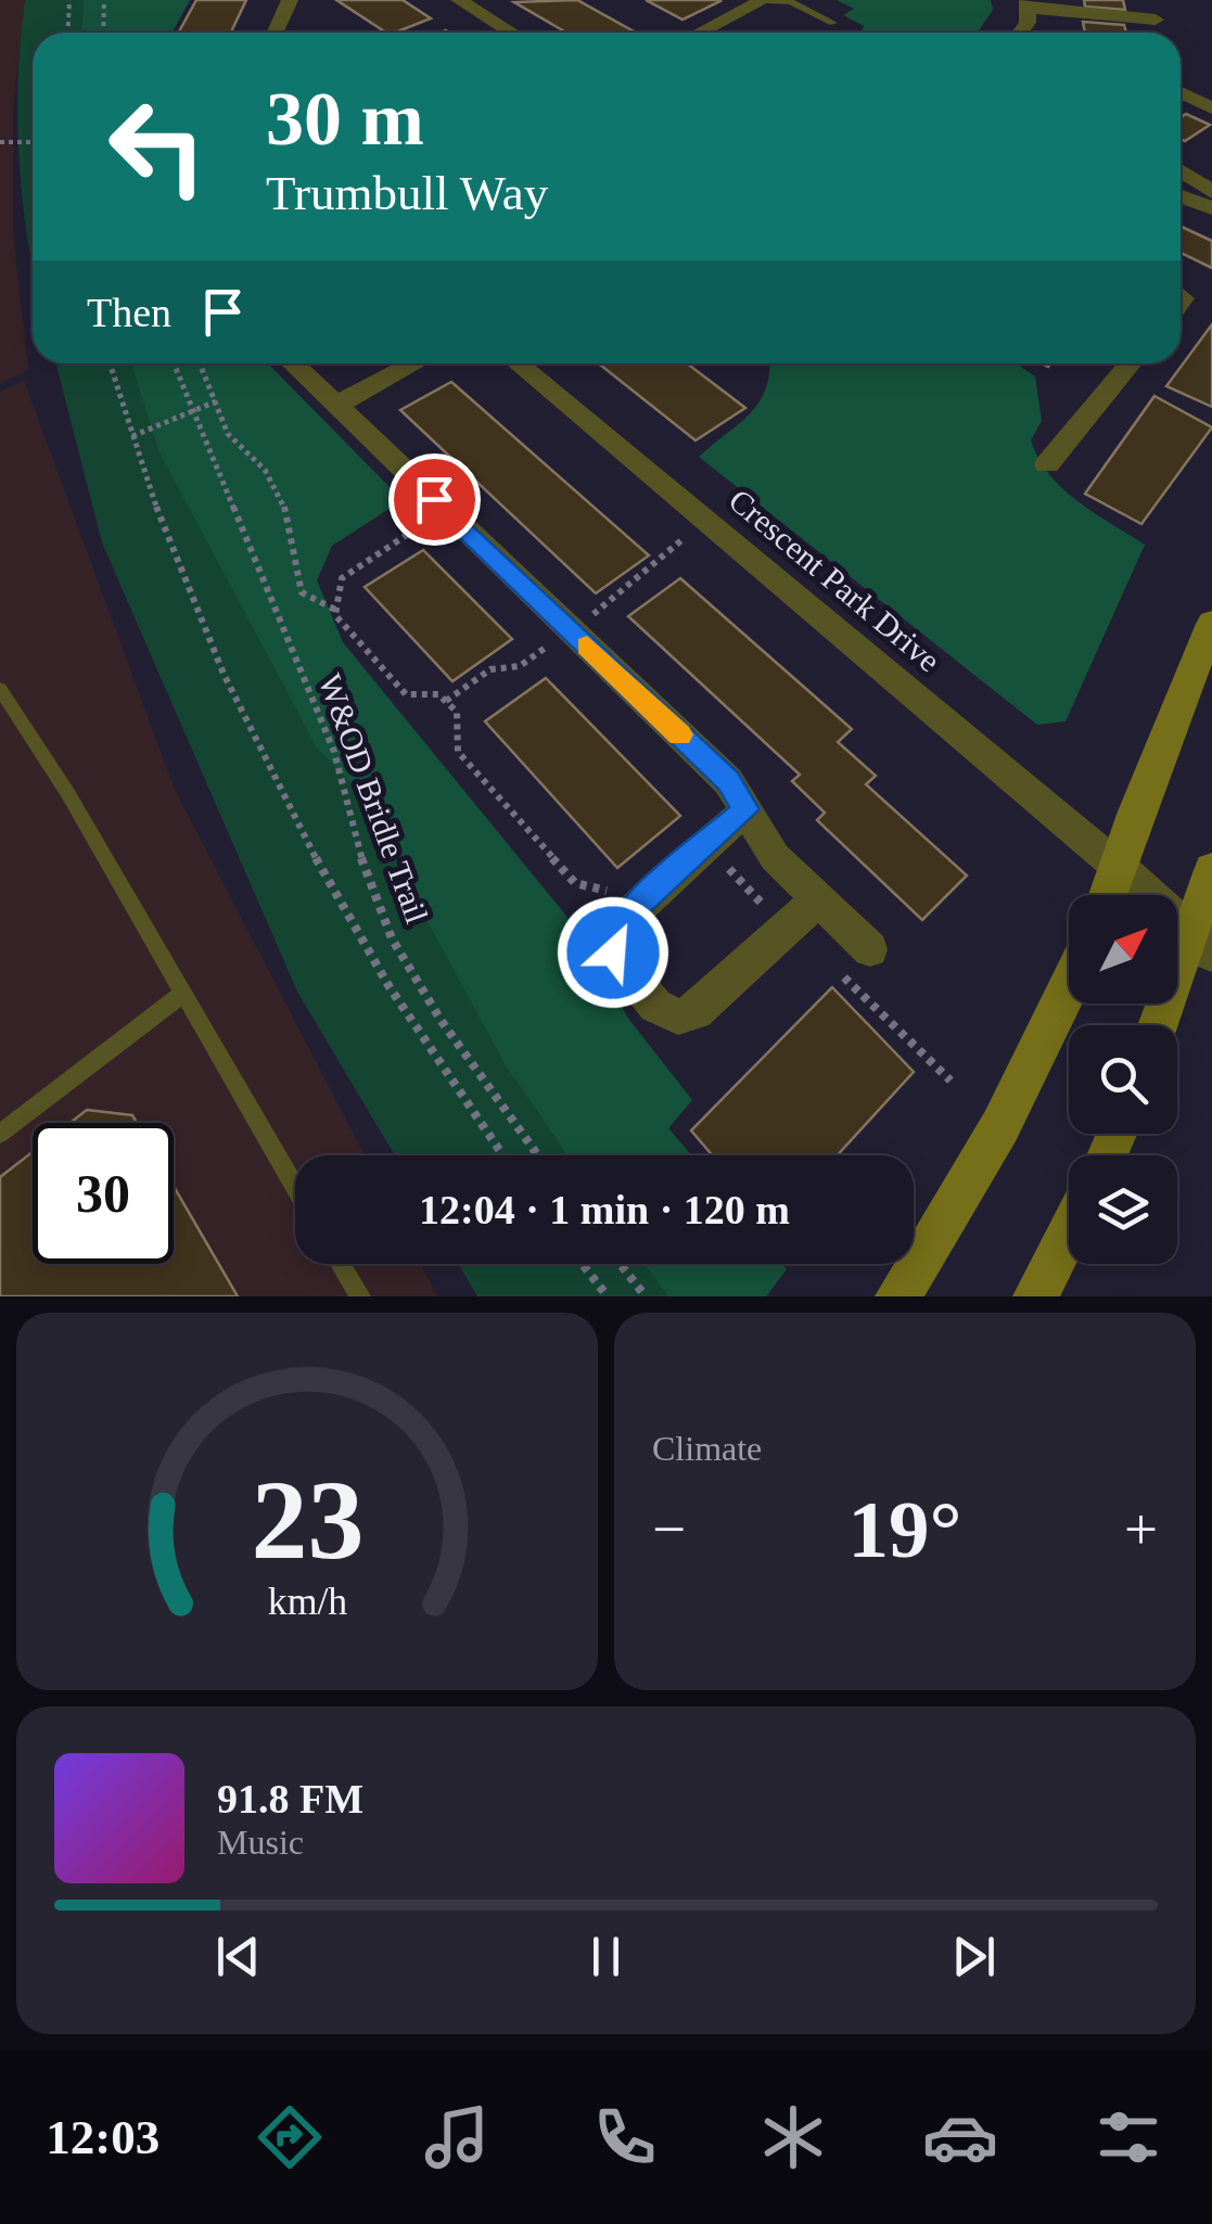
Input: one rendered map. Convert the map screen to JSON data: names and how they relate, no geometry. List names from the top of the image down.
{
  "streets": {
    "street": ["Crescent Park Drive"],
    "path": ["W&OD Bridle Trail"]
  },
  "north": "top right",
  "page": {
    "turn": ["30 m", "Trumbull Way"],
    "then": "Then",
    "limit": "30",
    "trip": "12:04 · 1 min · 120 m",
    "tile": "Climate",
    "heat": ["−", "19°", "+"],
    "song": ["91.8 FM", "Music"],
    "tabs": "12:03",
    "gauge": ["23", "km/h"]
  }
}
